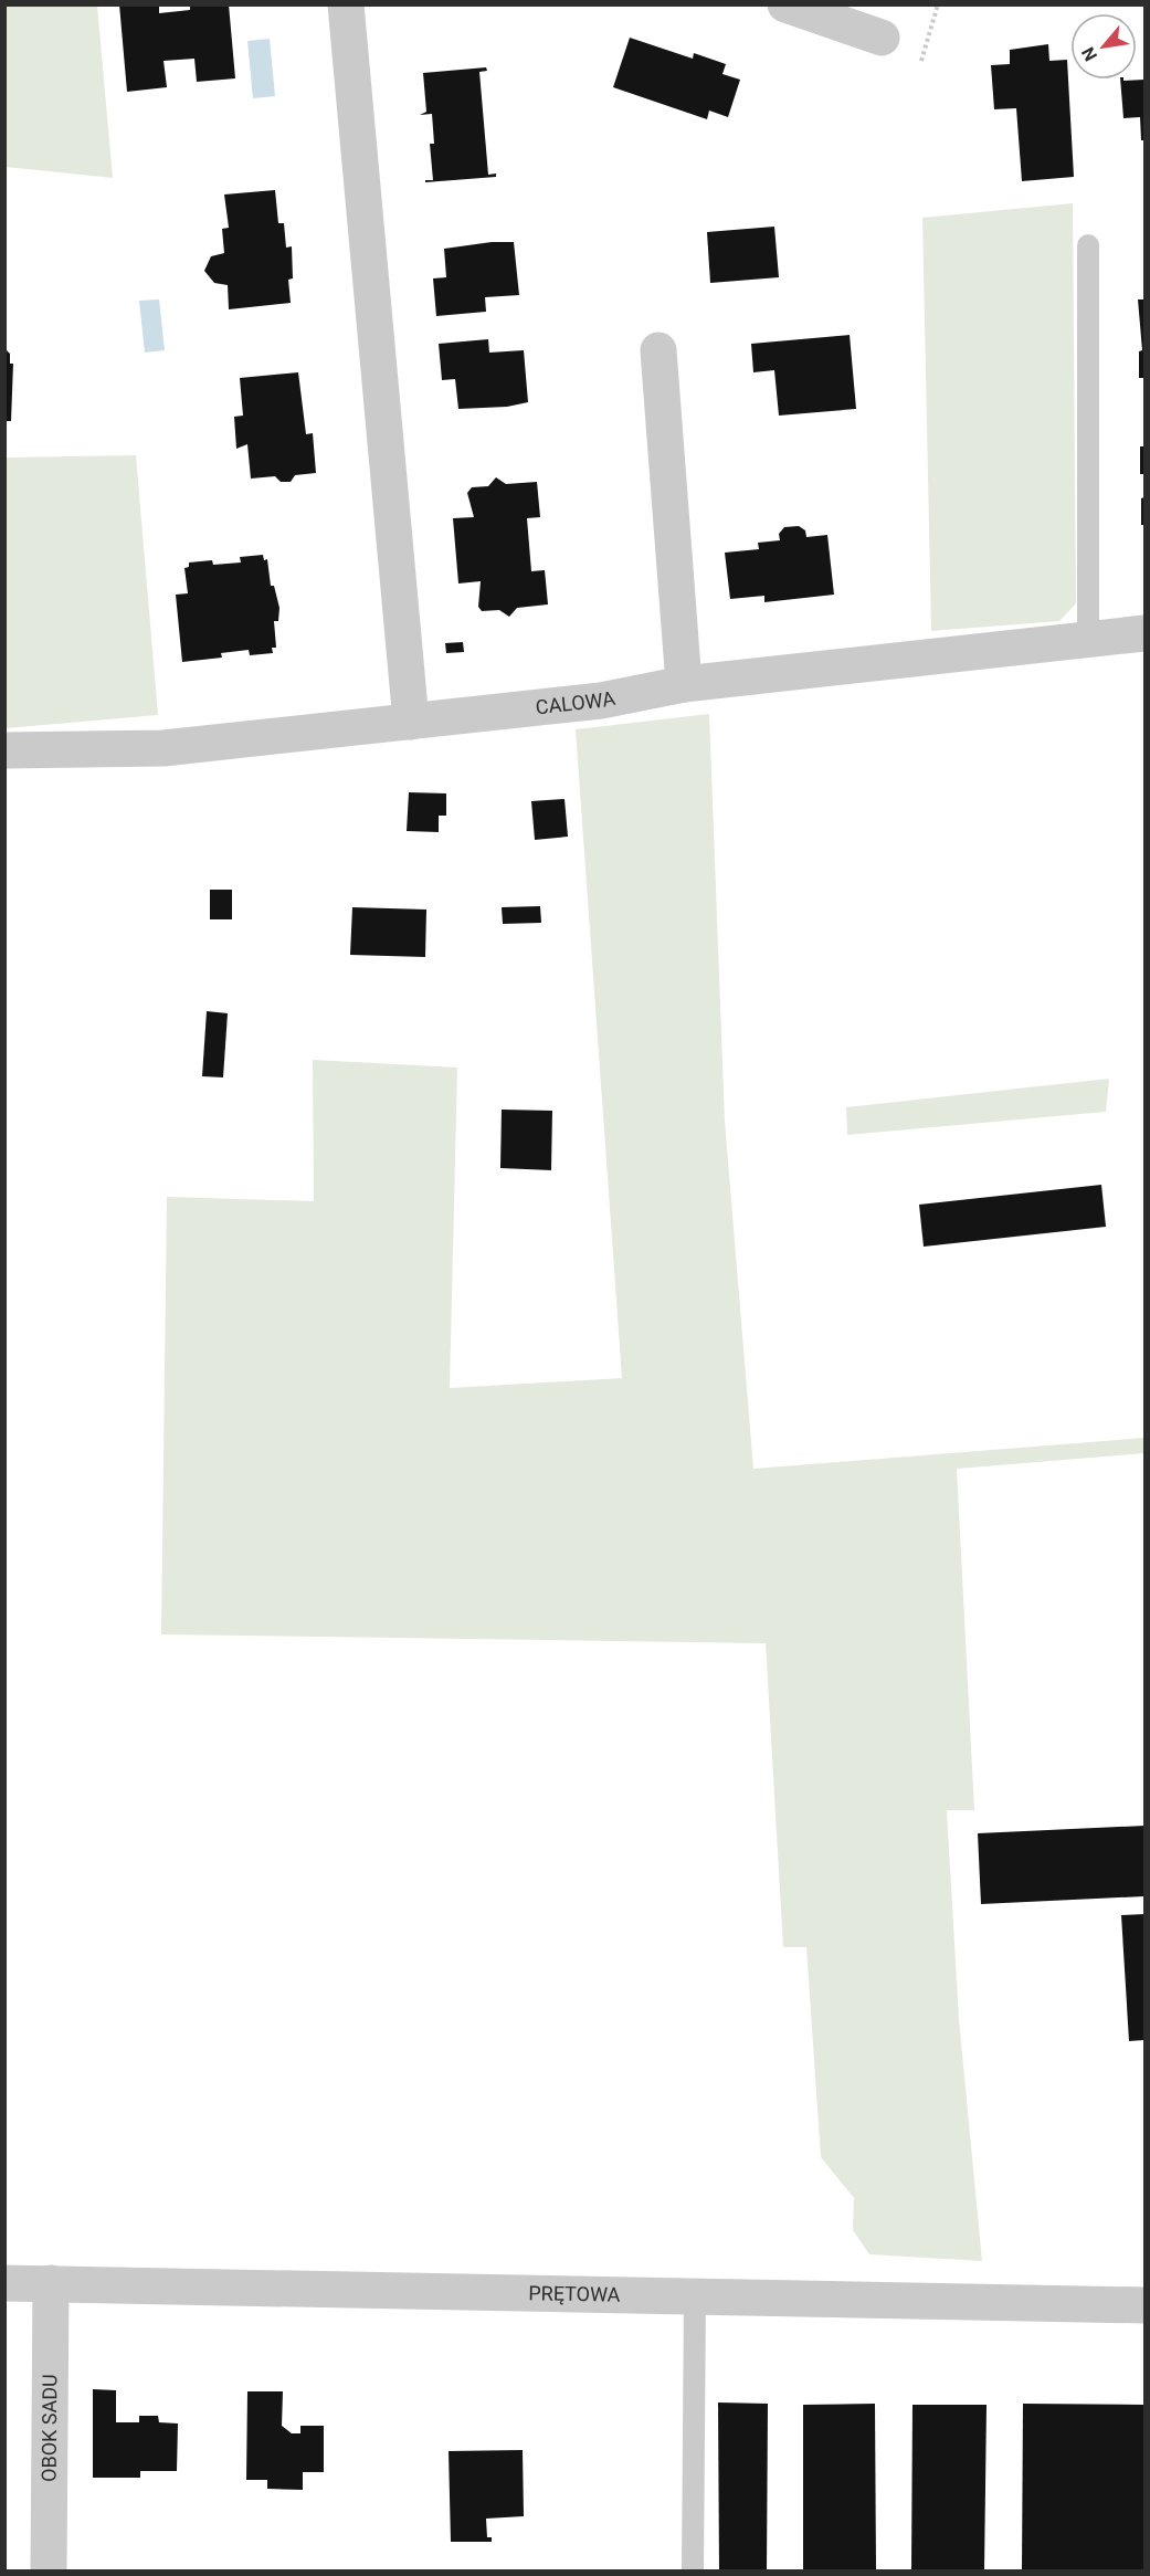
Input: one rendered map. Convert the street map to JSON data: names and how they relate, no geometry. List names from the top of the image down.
{
  "streets": {
    "street": ["CALOWA", "PRĘTOWA", "OBOK SADU"]
  },
  "crossings": [
    ["PRĘTOWA", "OBOK SADU"]
  ],
  "north": "bottom left"
}
